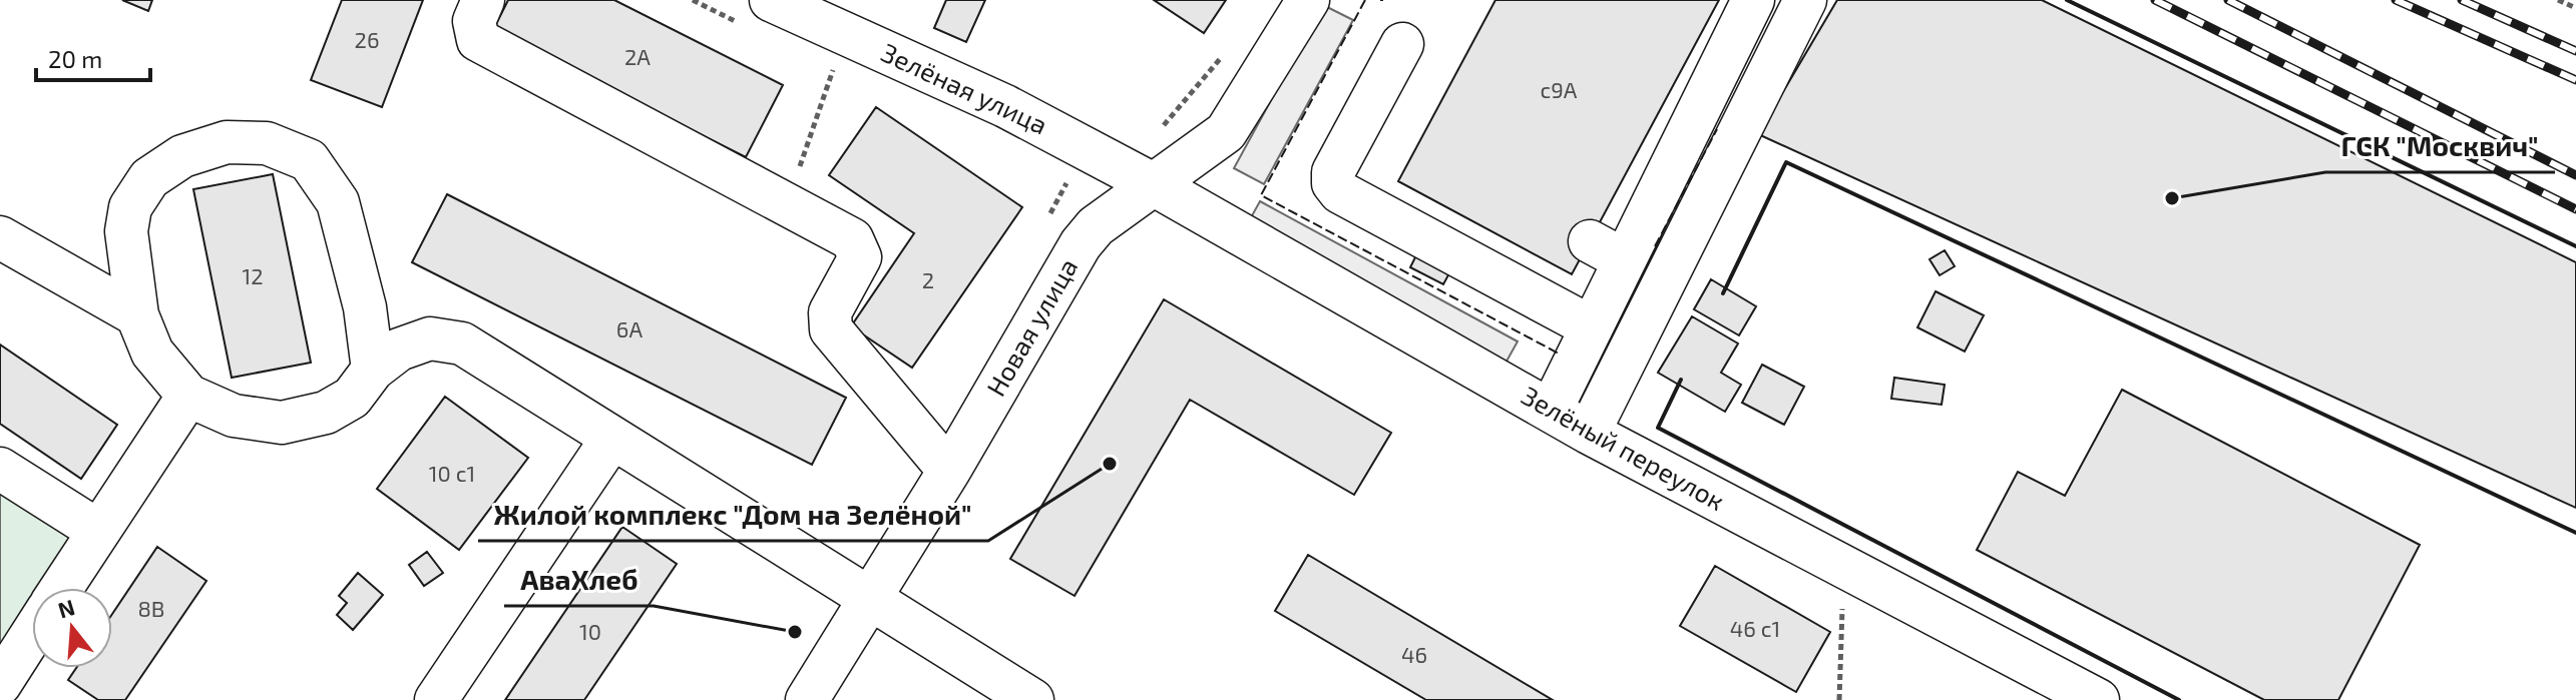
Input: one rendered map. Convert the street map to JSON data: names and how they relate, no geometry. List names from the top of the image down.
{
  "streets": {
    "street": ["Зелёная улица", "Новая улица", "Зелёный переулок"]
  },
  "crossings": [
    ["Зелёная улица", "Новая улица"],
    ["Зелёная улица", "Зелёный переулок"],
    ["Новая улица", "Зелёный переулок"]
  ],
  "places": ["ГСК \"Москвич\"", "Жилой комплекс \"Дом на Зелёной\"", "АваХлеб"],
  "house_numbers": [
    "26",
    "2А",
    "с9А",
    "12",
    "2",
    "6А",
    "10 с1",
    "8В",
    "46 с1",
    "10",
    "46"
  ],
  "scale_bar": "20 m",
  "north": "top"
}
